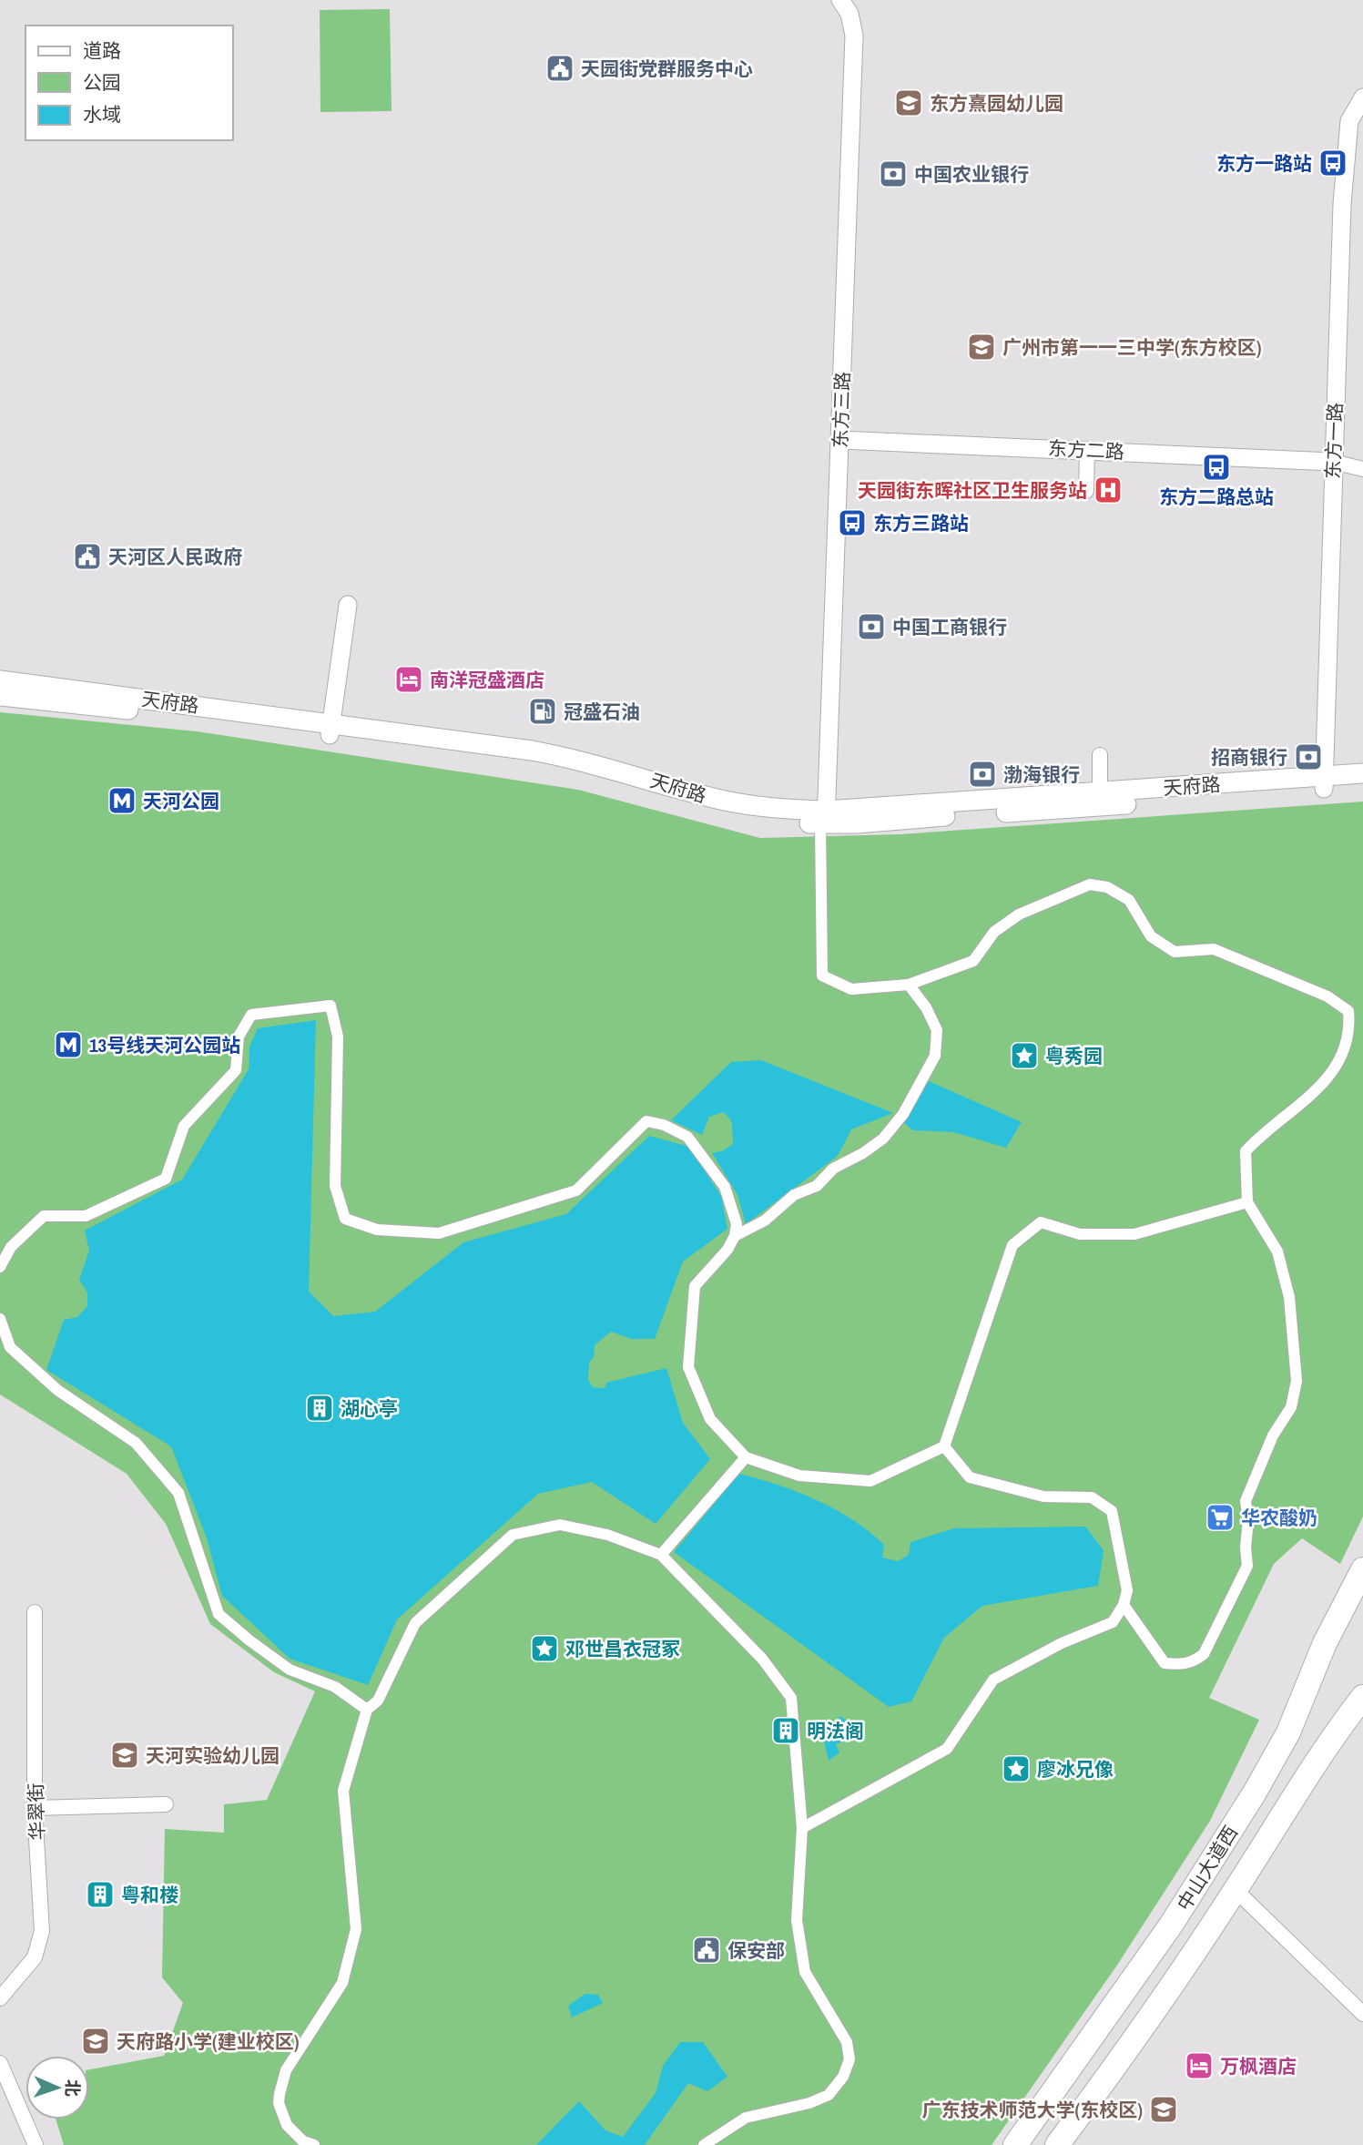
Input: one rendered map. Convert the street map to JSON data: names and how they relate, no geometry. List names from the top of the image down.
{
  "streets": {
    "highway": ["中山大道西"],
    "main road": ["天府路"],
    "street": [
      "东方三路",
      "东方一路",
      "东方二路",
      "华翠街"
    ]
  },
  "crossings": [
    ["东方三路", "东方二路"],
    ["东方三路", "天府路"],
    ["东方一路", "东方二路"],
    ["东方一路", "天府路"]
  ],
  "places": {
    "public building": ["天园街党群服务中心", "天河区人民政府", "保安部"],
    "school or university": [
      "东方熹园幼儿园",
      "广州市第一一三中学(东方校区)",
      "天河实验幼儿园",
      "天府路小学(建业校区)",
      "广东技术师范大学(东校区)"
    ],
    "bus stop": ["东方一路站", "东方二路总站", "东方三路站"],
    "bank": [
      "中国农业银行",
      "中国工商银行",
      "招商银行",
      "渤海银行"
    ],
    "hospital": ["天园街东晖社区卫生服务站"],
    "hotel": ["南洋冠盛酒店", "万枫酒店"],
    "fuel station": ["冠盛石油"],
    "metro station": ["天河公园", "13号线天河公园站"],
    "place": ["粤秀园", "邓世昌衣冠冢", "廖冰兄像"],
    "building": ["湖心亭", "明法阁", "粤和楼"],
    "supermarket": ["华农酸奶"]
  },
  "legend": ["道路", "公园", "水域"],
  "north": "right"
}
